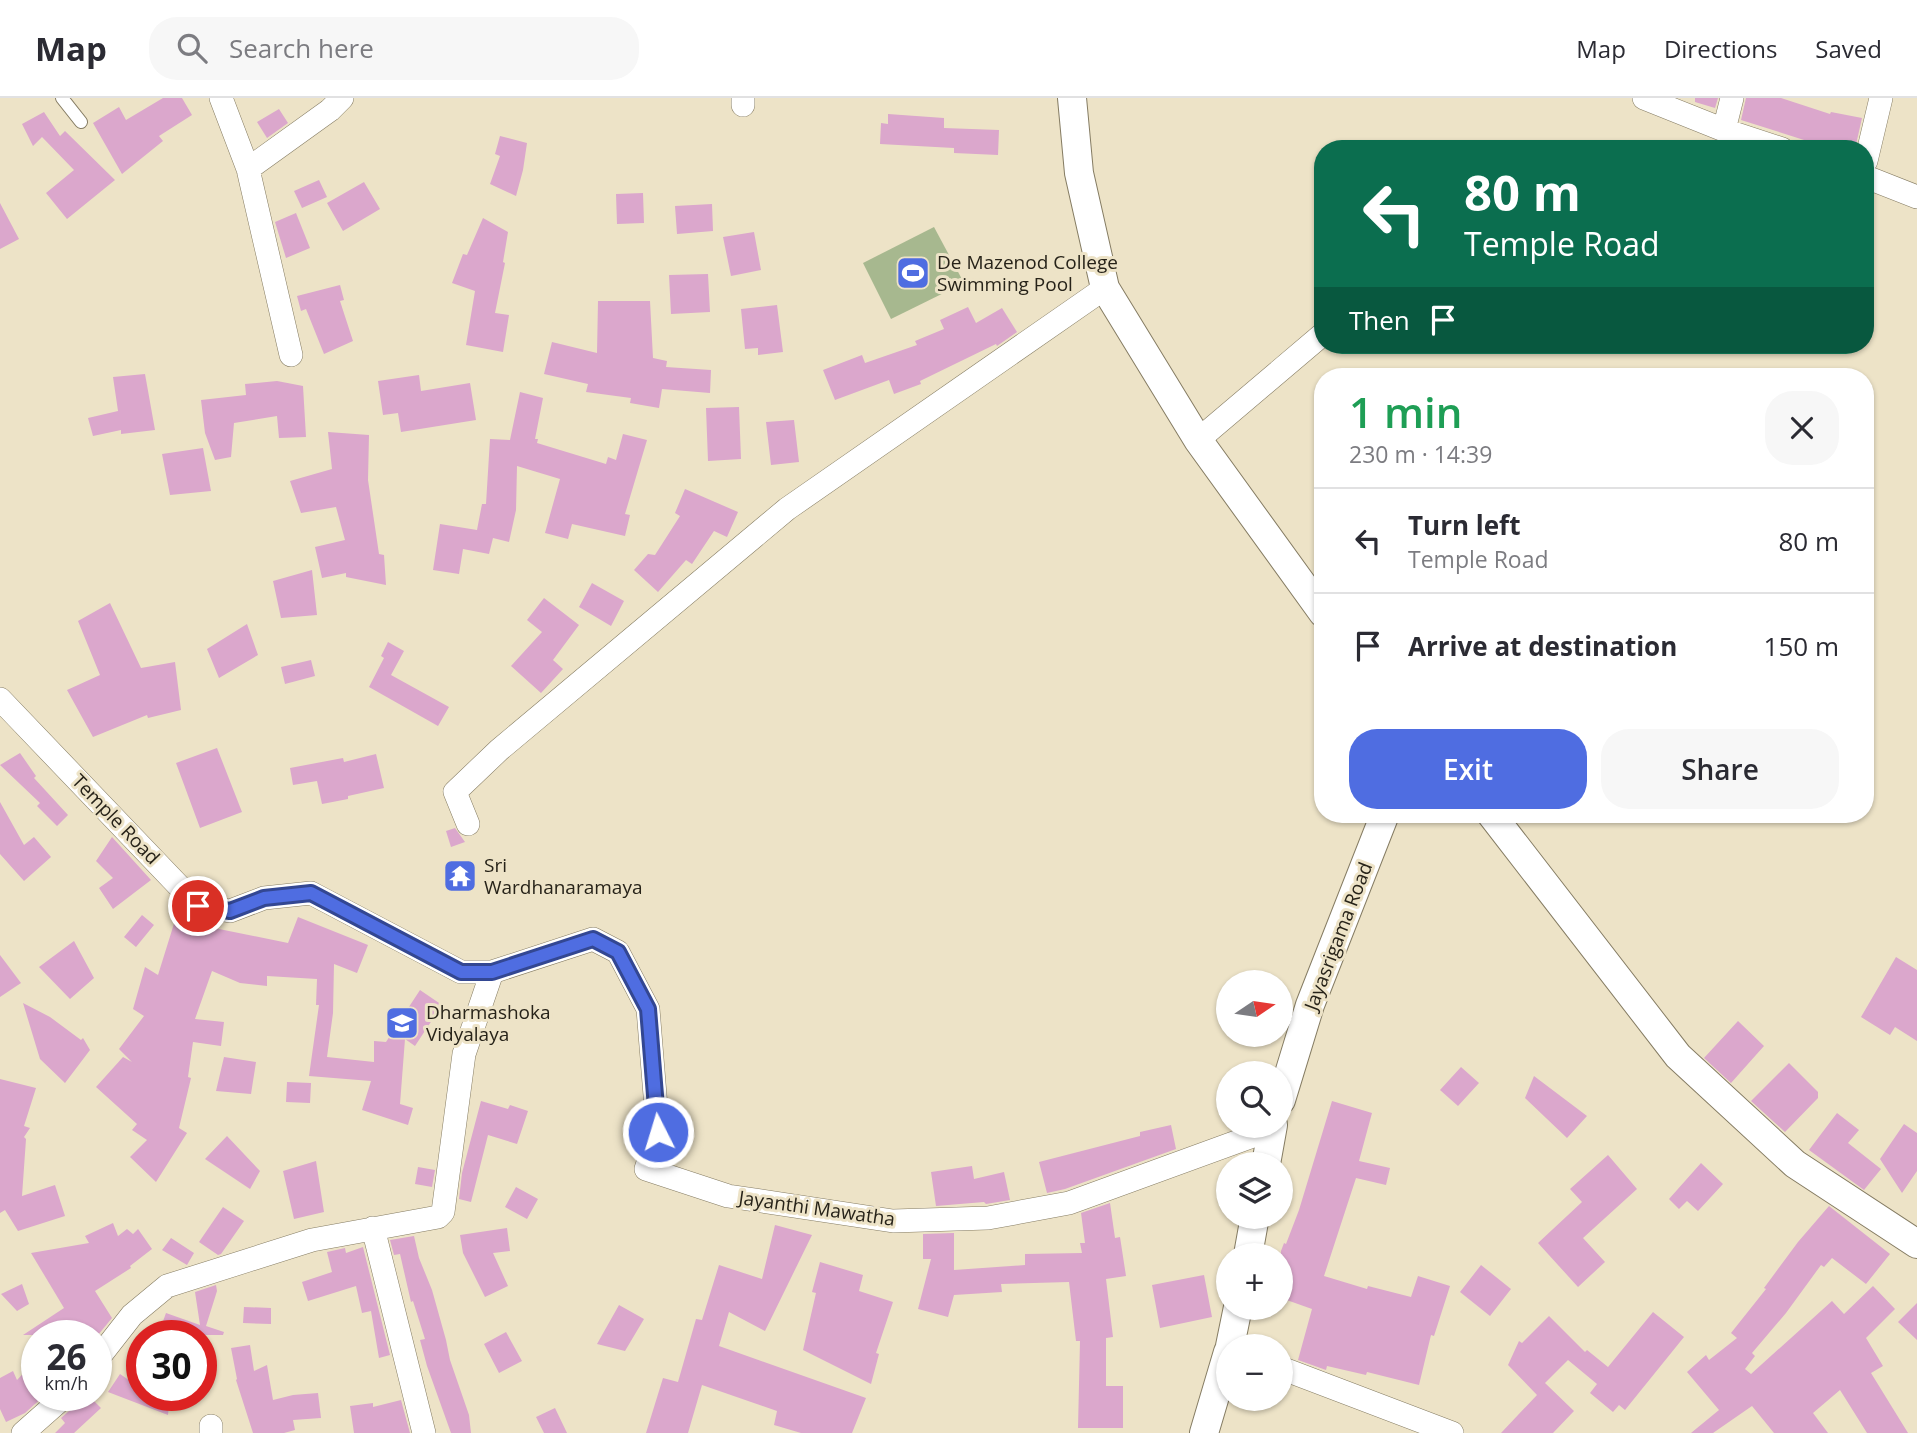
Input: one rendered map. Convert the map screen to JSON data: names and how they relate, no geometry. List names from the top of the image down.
{
  "streets": {
    "street": ["Temple Road", "Jayasrigama Road", "Jayanthi Mawatha"]
  },
  "crossings": [
    ["Temple Road", "Jayanthi Mawatha"]
  ],
  "places": {
    "sports": ["De Mazenod College Swimming Pool"],
    "temple": ["Sri Wardhanaramaya"],
    "school or university": ["Dharmashoka Vidyalaya"]
  },
  "north": "right",
  "page": {
    "header": "Map",
    "search": "Search here",
    "nav": ["Map", "Directions", "Saved"],
    "turn": ["80 m", "Temple Road"],
    "then": "Then",
    "heading": ["1 min", "230 m · 14:39"],
    "list": [
      {
        "name": "Turn left",
        "note": "Temple Road",
        "value": "80 m"
      },
      {
        "name": "Arrive at destination",
        "value": "150 m"
      }
    ],
    "buttons": ["Exit", "Share"],
    "map_buttons": ["+", "−"],
    "speed": "26 km/h",
    "limit": "30"
  }
}
